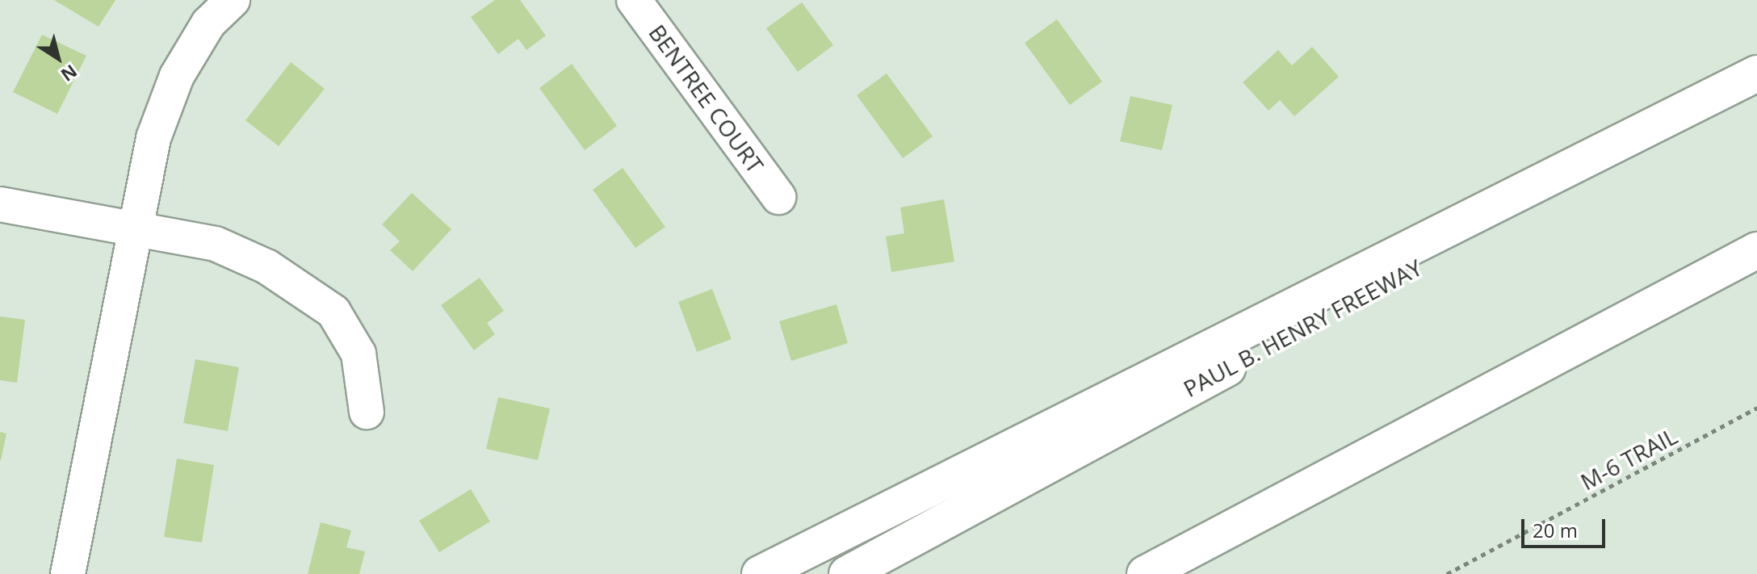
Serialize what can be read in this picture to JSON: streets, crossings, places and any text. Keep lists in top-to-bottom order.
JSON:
{
  "streets": {
    "highway": ["PAUL B. HENRY FREEWAY"],
    "street": ["BENTREE COURT"],
    "path": ["M-6 TRAIL"]
  },
  "scale_bar": "20 m",
  "north": "bottom right"
}
